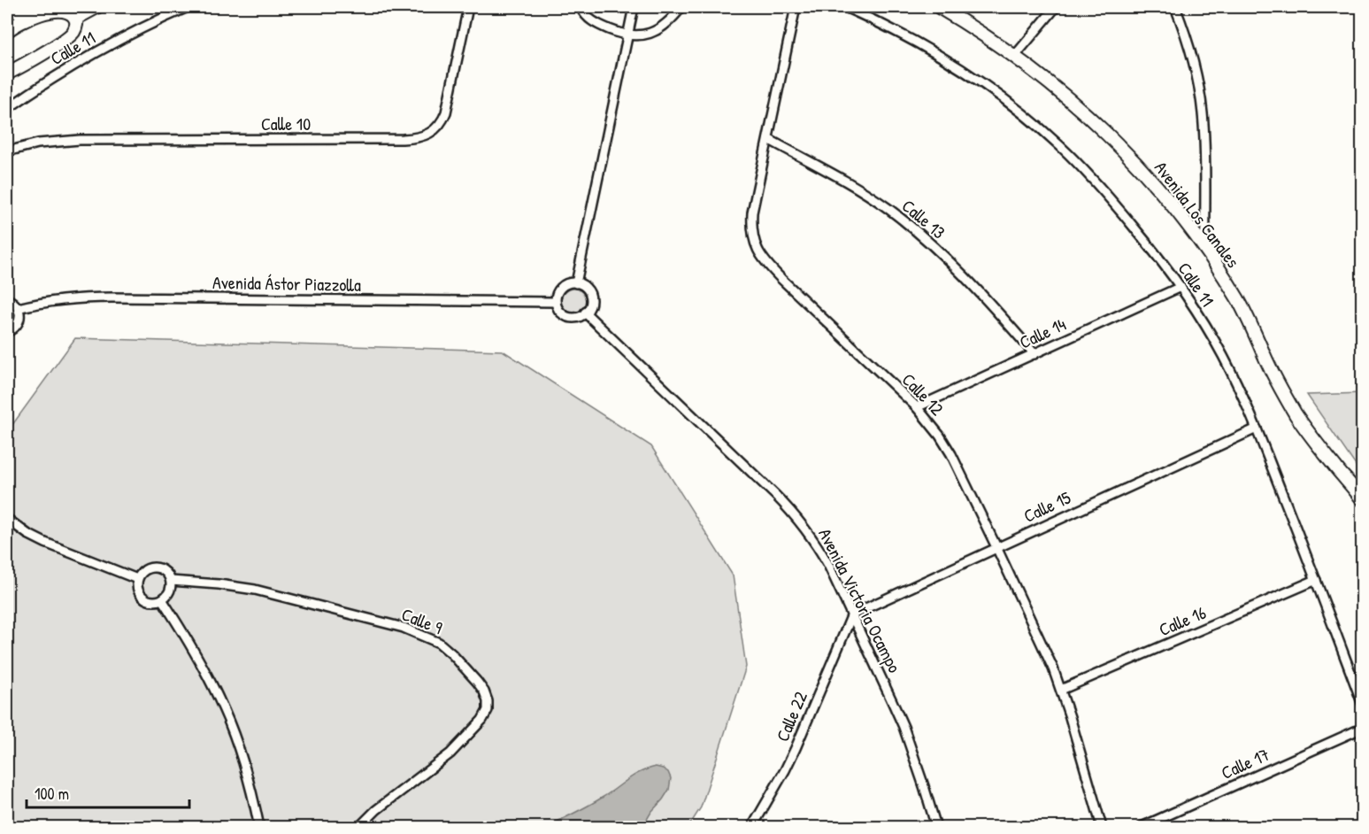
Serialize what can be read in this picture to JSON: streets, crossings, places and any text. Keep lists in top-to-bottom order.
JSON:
{
  "streets": {
    "main road": ["Avenida Los Canales"],
    "street": [
      "Calle 11",
      "Calle 10",
      "Calle 13",
      "Avenida Ástor Piazzolla",
      "Calle 14",
      "Calle 12",
      "Calle 15",
      "Avenida Victoria Ocampo",
      "Calle 9",
      "Calle 16",
      "Calle 22",
      "Calle 17"
    ]
  },
  "crossings": [
    ["Calle 11", "Calle 14"],
    ["Calle 11", "Calle 15"],
    ["Calle 11", "Calle 16"],
    ["Calle 13", "Calle 14"],
    ["Calle 13", "Calle 12"],
    ["Avenida Ástor Piazzolla", "Avenida Victoria Ocampo"],
    ["Calle 14", "Calle 12"],
    ["Calle 12", "Calle 15"],
    ["Calle 12", "Calle 16"],
    ["Calle 15", "Avenida Victoria Ocampo"],
    ["Calle 15", "Calle 22"],
    ["Avenida Victoria Ocampo", "Calle 22"]
  ],
  "scale_bar": "100 m"
}
